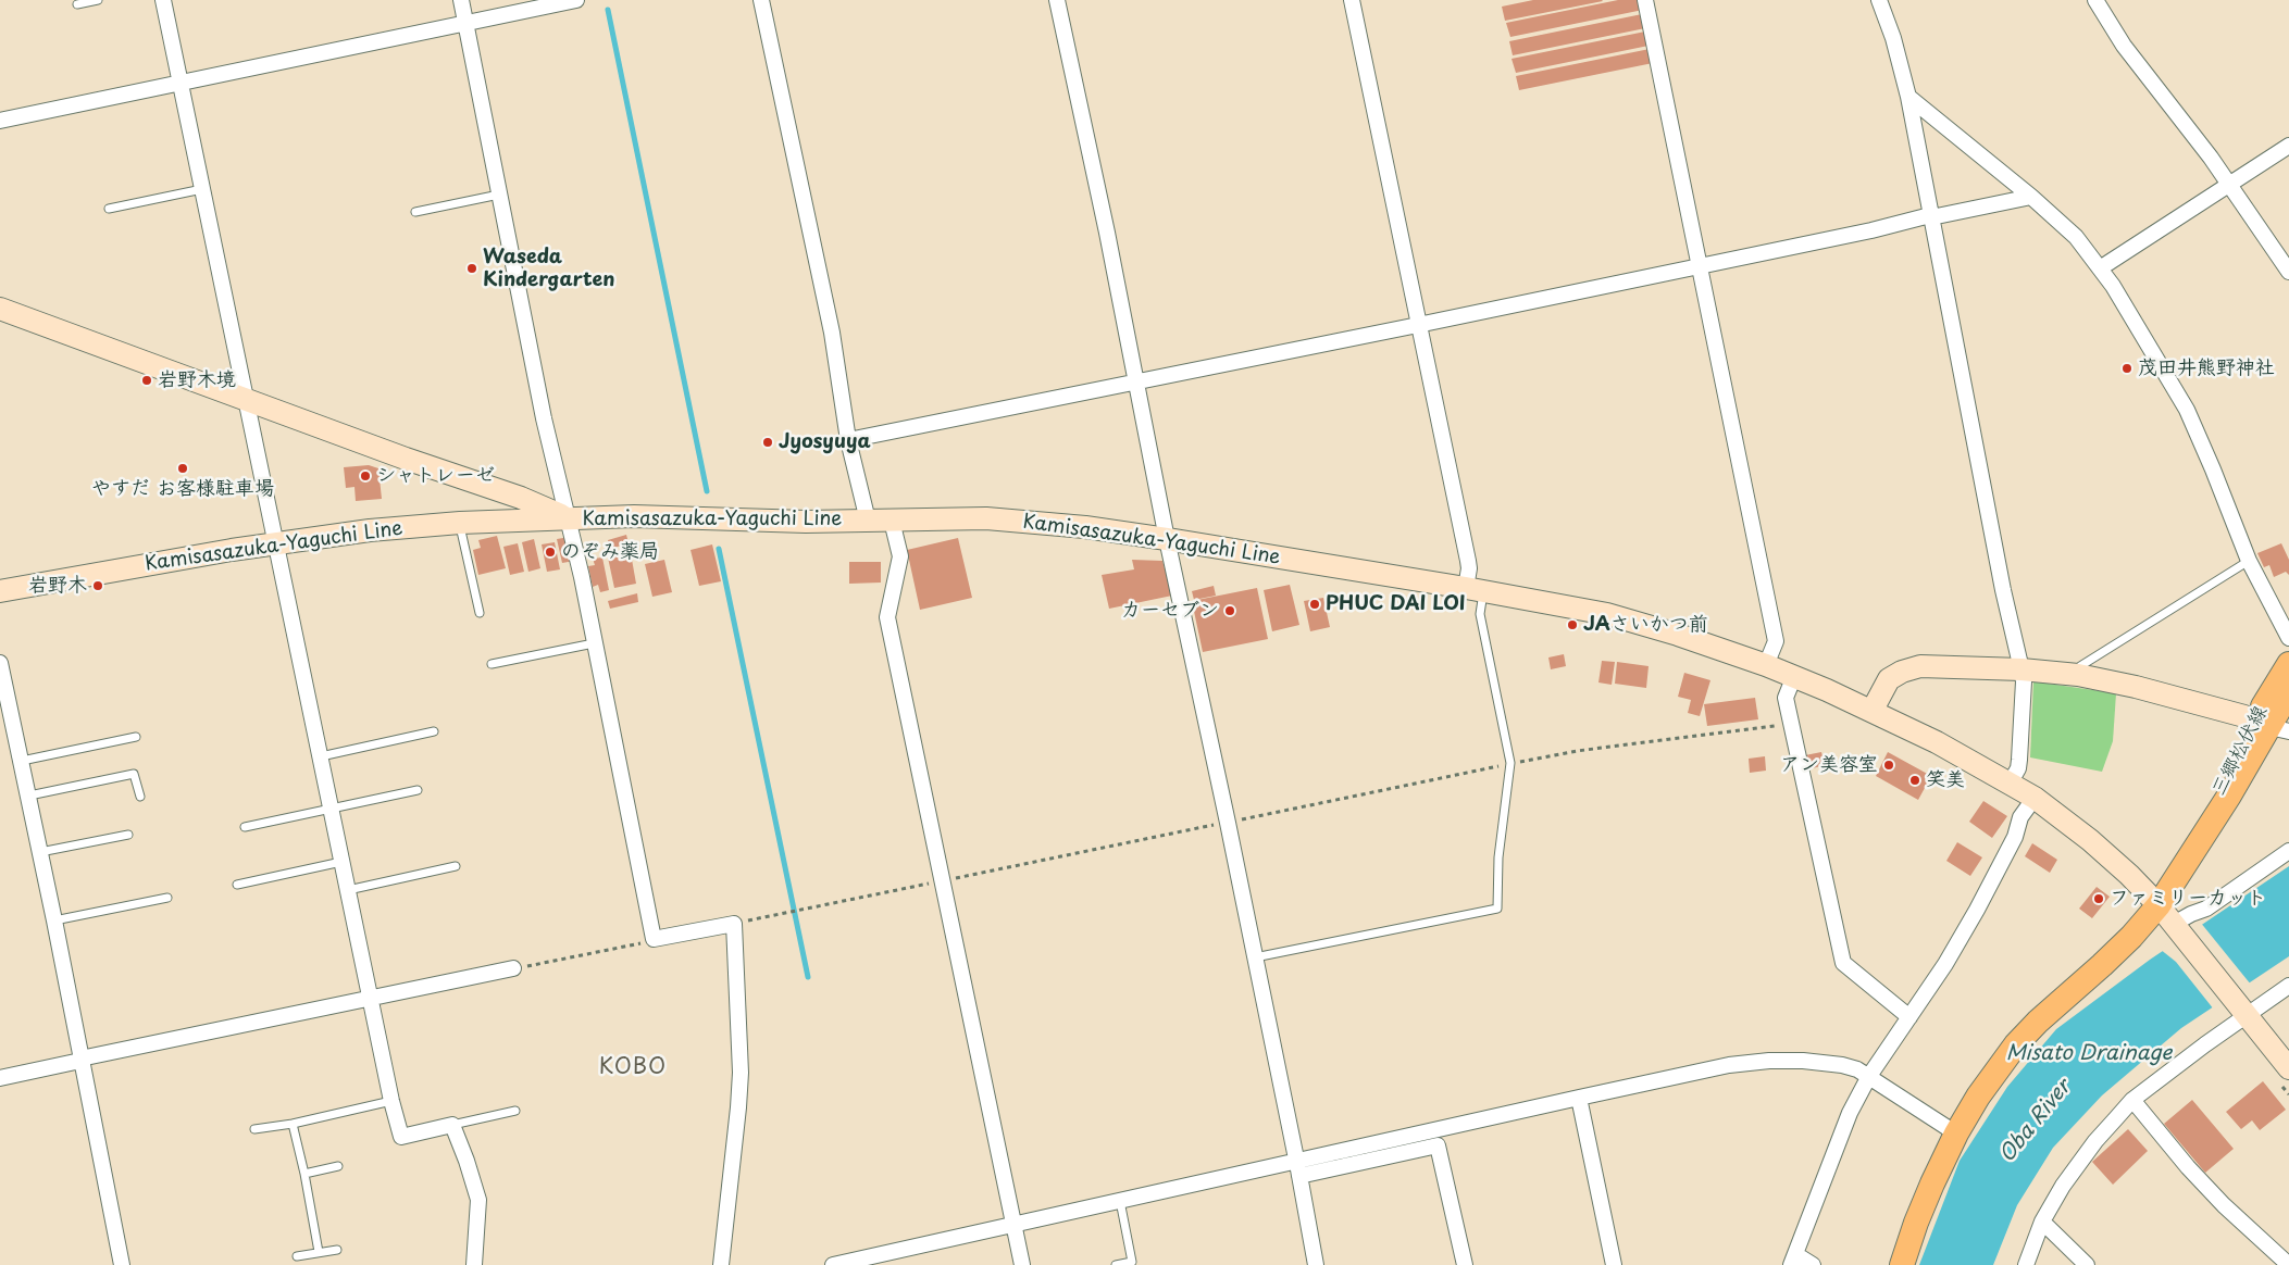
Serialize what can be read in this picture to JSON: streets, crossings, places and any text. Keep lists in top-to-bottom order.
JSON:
{
  "streets": {
    "main road": ["Kamisasazuka-Yaguchi Line", "三郷松伏線"]
  },
  "crossings": [
    ["Kamisasazuka-Yaguchi Line", "三郷松伏線"]
  ],
  "districts": ["KOBO"],
  "water": ["Misato Drainage", "Oba River"],
  "places": [
    "Waseda Kindergarten",
    "茂田井熊野神社",
    "岩野木境",
    "Jyosyuya",
    "やすだ お客様駐車場",
    "シャトレーゼ",
    "のぞみ薬局",
    "岩野木",
    "PHUC DAI LOI",
    "カーセブン",
    "JAさいかつ前",
    "アン美容室",
    "笑美",
    "ファミリーカット"
  ]
}
